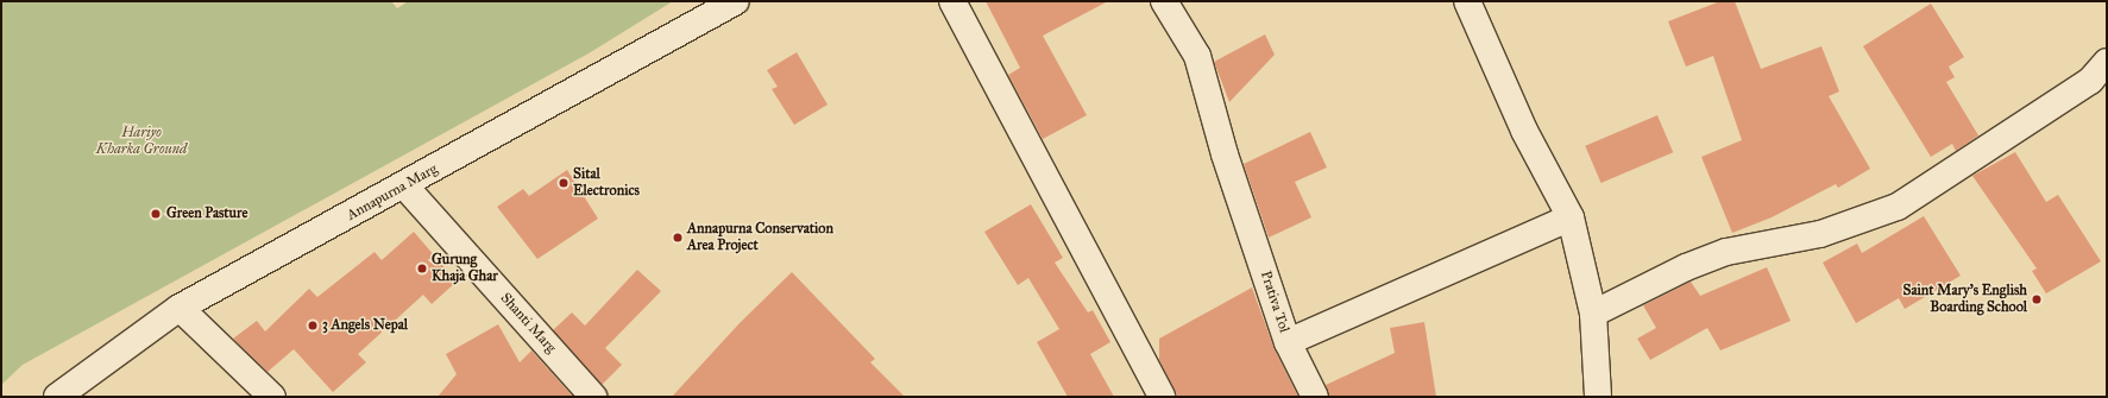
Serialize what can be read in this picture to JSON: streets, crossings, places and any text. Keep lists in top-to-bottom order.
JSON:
{
  "streets": {
    "street": ["Annapurna Marg", "Prativa Tol", "Shanti Marg"]
  },
  "crossings": [
    ["Annapurna Marg", "Shanti Marg"]
  ],
  "parks": ["Hariyo Kharka Ground"],
  "places": [
    "Sital Electronics",
    "Green Pasture",
    "Annapurna Conservation Area Project",
    "Gurung Khaja Ghar",
    "Saint Mary's English Boarding School",
    "3 Angels Nepal"
  ]
}
